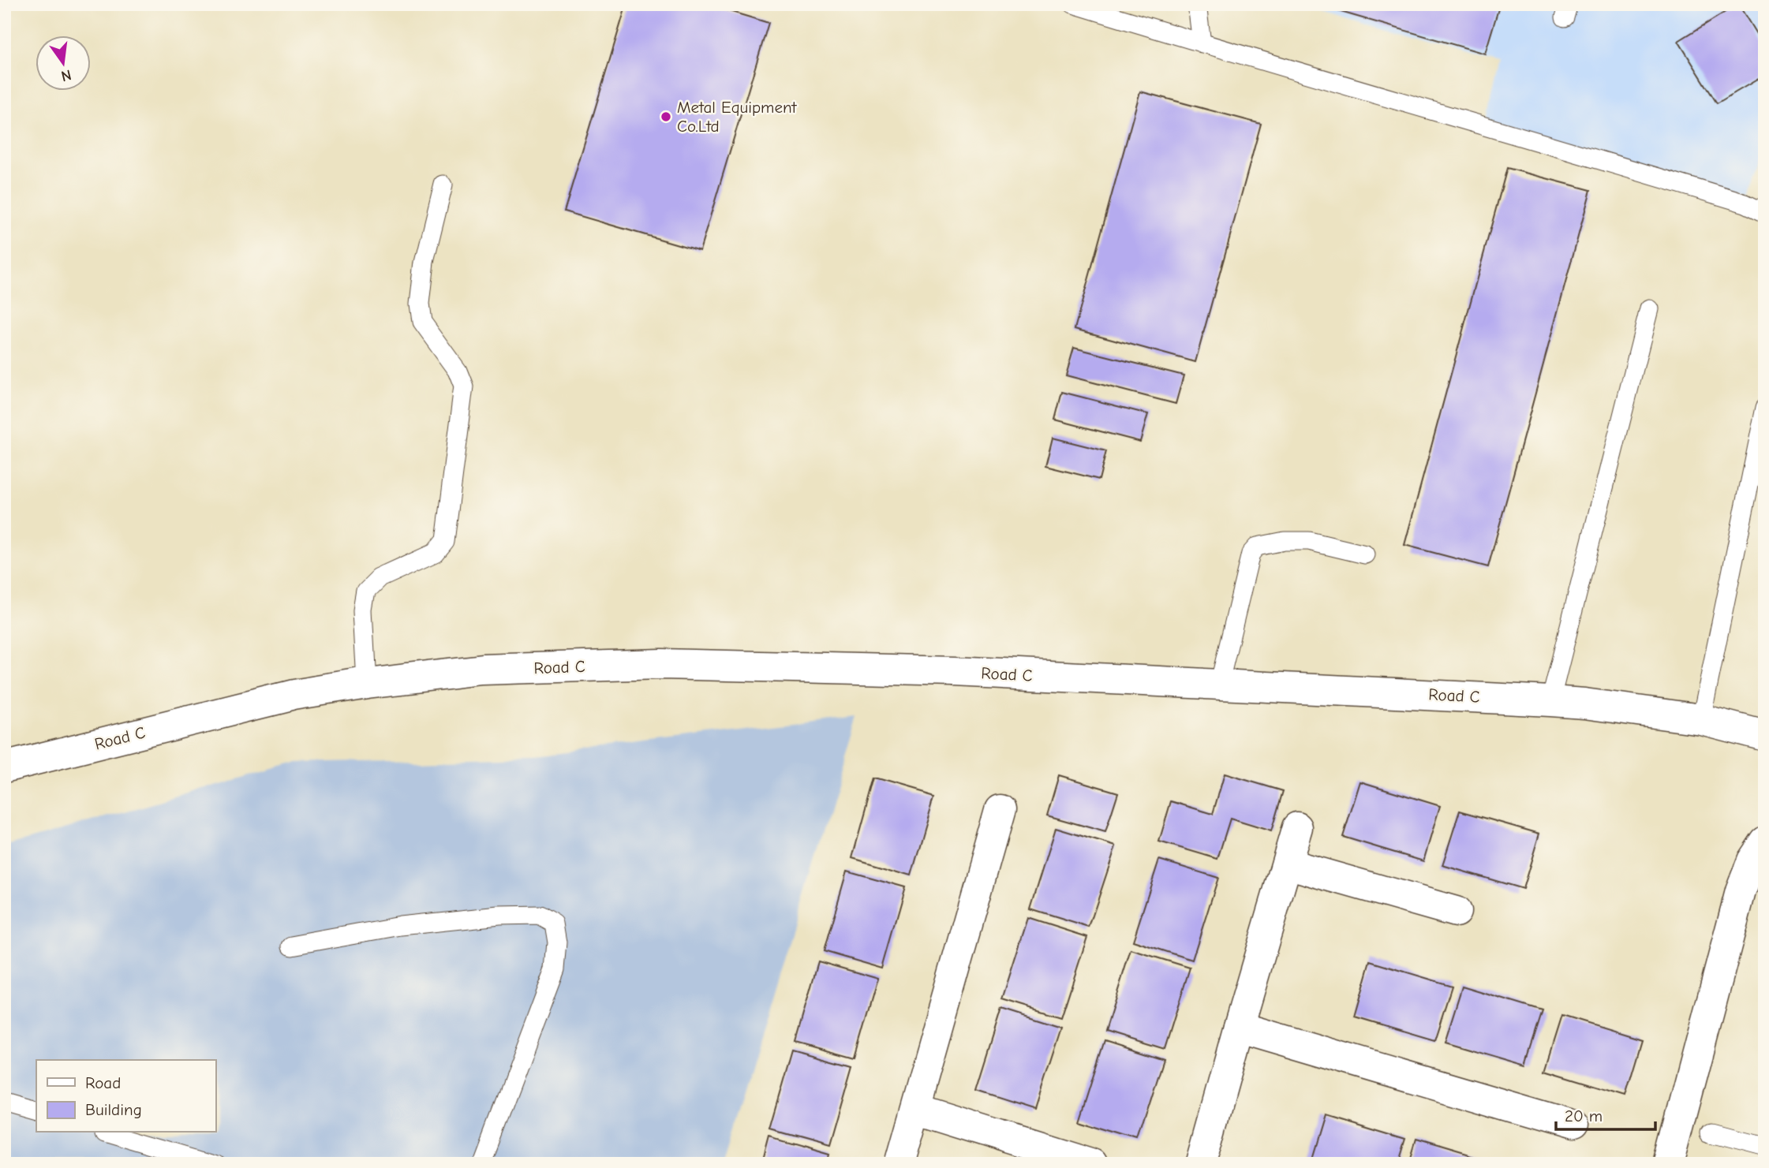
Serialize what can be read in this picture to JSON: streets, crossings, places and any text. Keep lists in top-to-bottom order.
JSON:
{
  "streets": {
    "street": ["Road C"]
  },
  "places": ["Metal Equipment Co.Ltd"],
  "legend": ["Road", "Building"],
  "scale_bar": "20 m",
  "north": "bottom"
}
